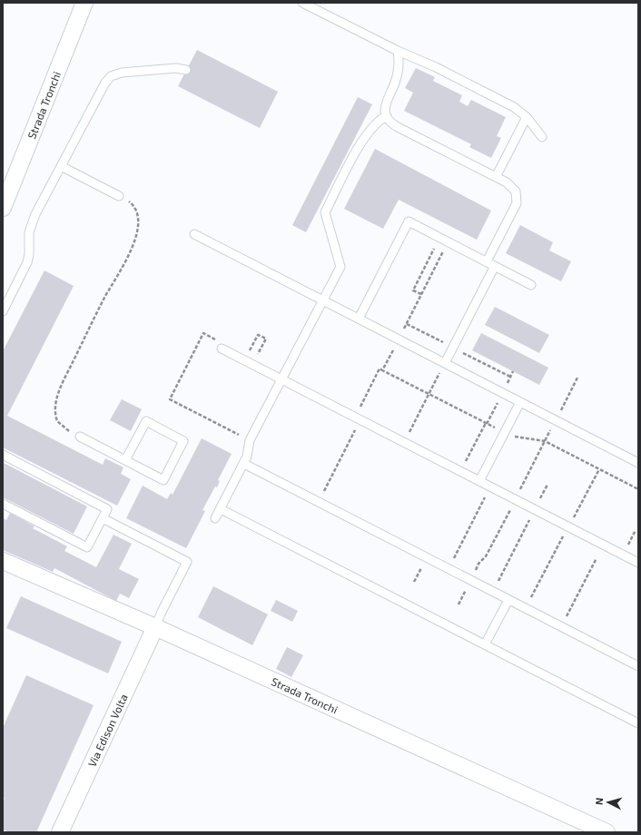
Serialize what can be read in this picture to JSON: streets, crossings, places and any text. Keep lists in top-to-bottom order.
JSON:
{
  "streets": {
    "street": ["Strada Tronchi", "Via Edison Volta"]
  },
  "crossings": [
    ["Strada Tronchi", "Via Edison Volta"]
  ],
  "north": "left"
}
